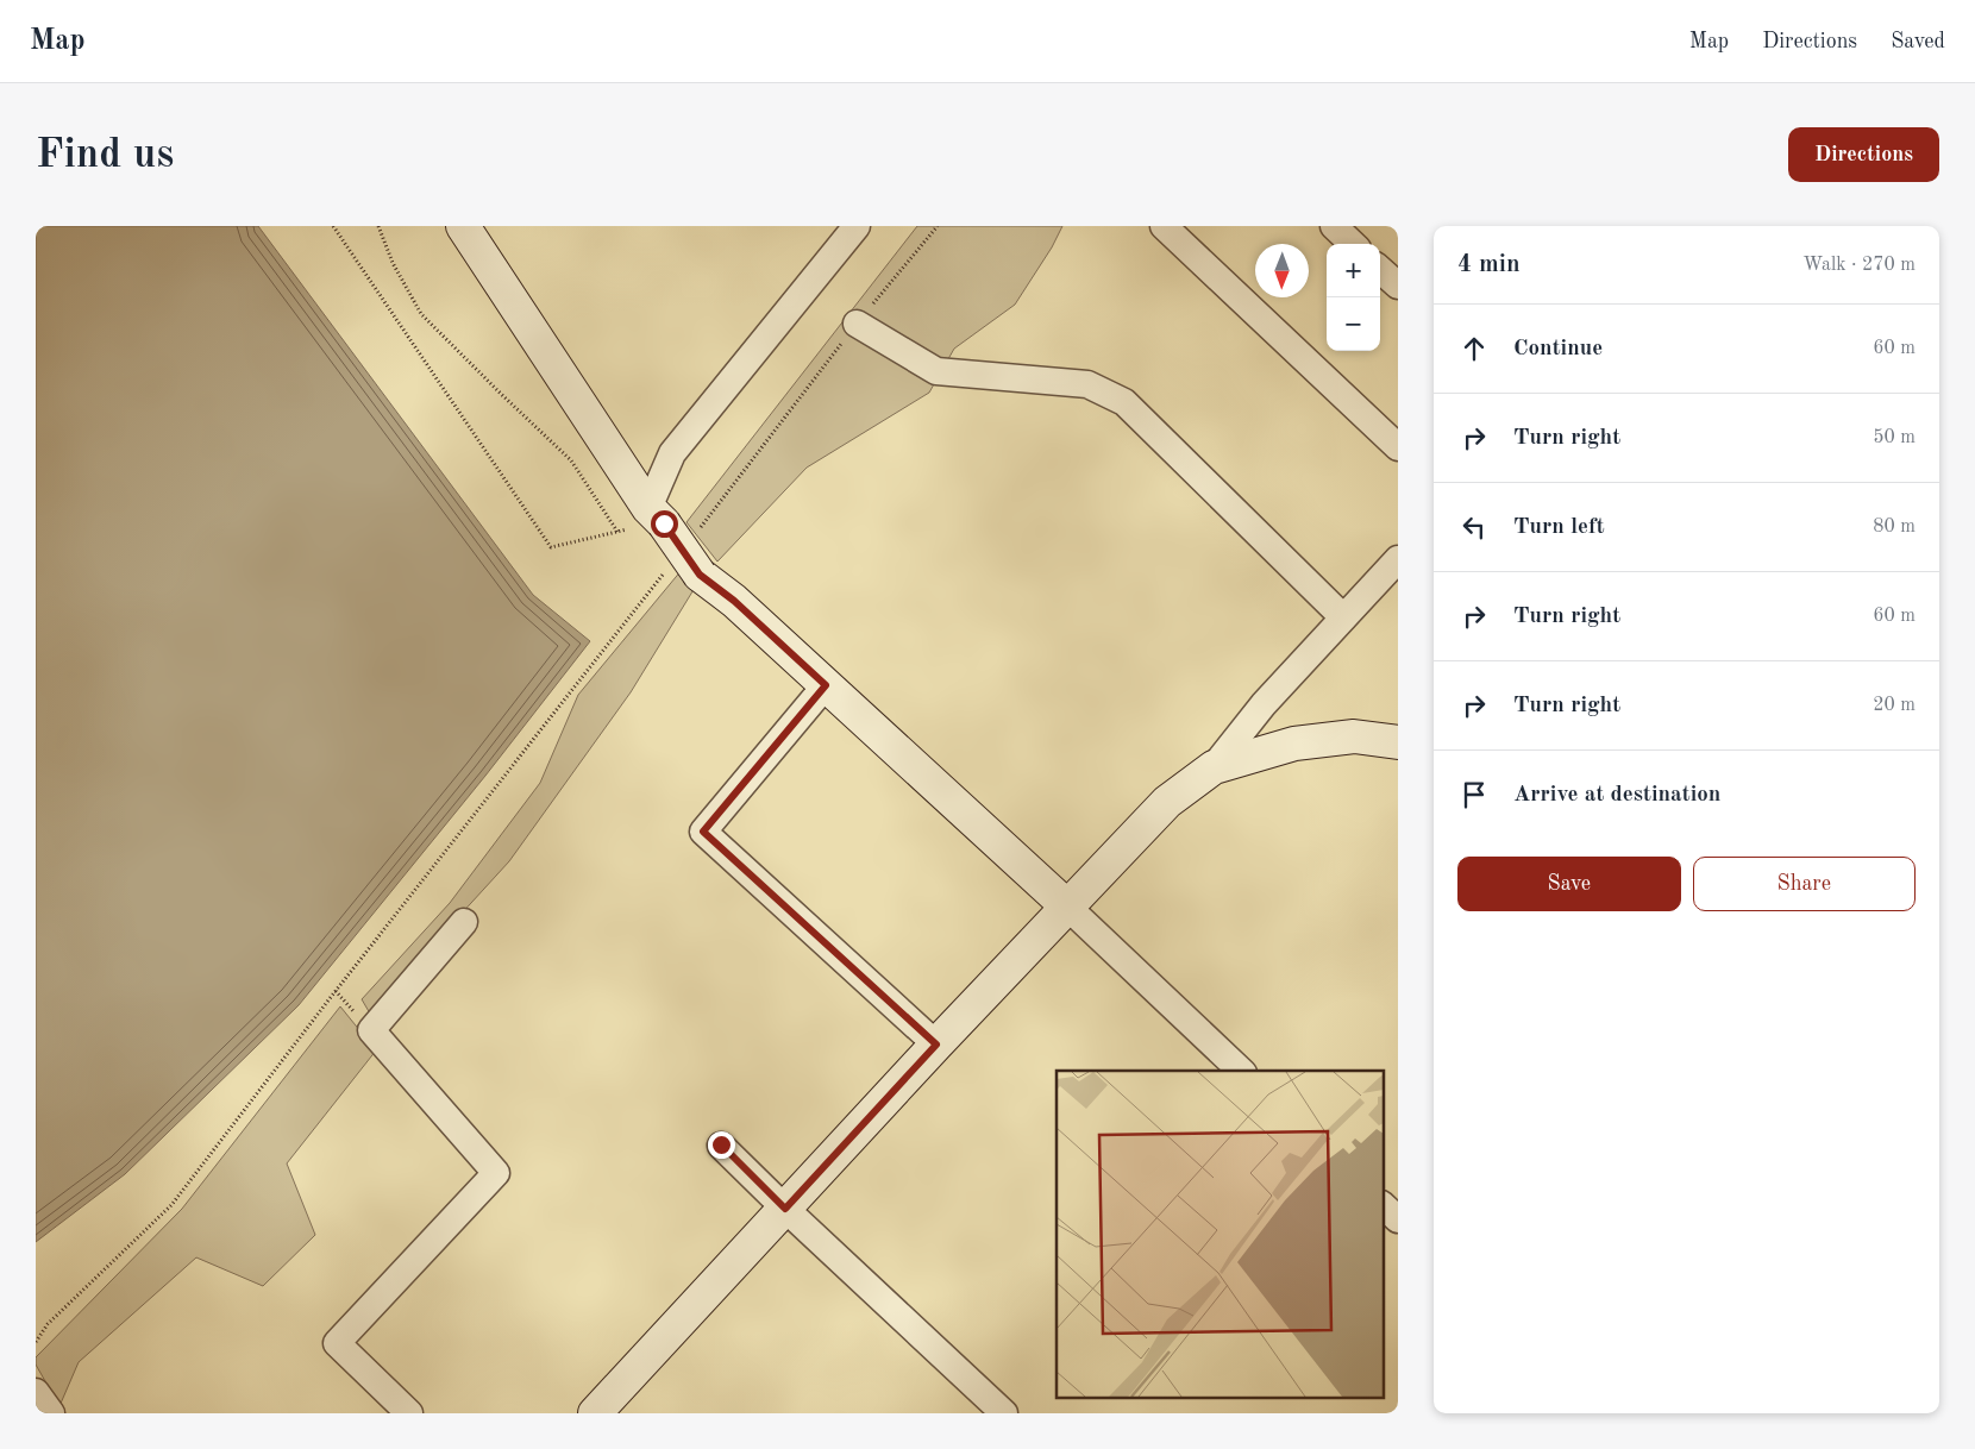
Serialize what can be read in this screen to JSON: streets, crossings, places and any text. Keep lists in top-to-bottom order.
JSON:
{
  "north": "bottom",
  "page": {
    "header": "Map",
    "nav": ["Map", "Directions", "Saved"],
    "buttons": [
      "Directions",
      ["Save", "Share"]
    ],
    "title": "Find us",
    "heading": ["4 min", "Walk · 270 m"],
    "map_buttons": ["+", "−"],
    "list": [
      ["Continue", "60 m"],
      ["Turn right", "50 m"],
      ["Turn left", "80 m"],
      ["Turn right", "60 m"],
      ["Turn right", "20 m"],
      "Arrive at destination"
    ]
  }
}
